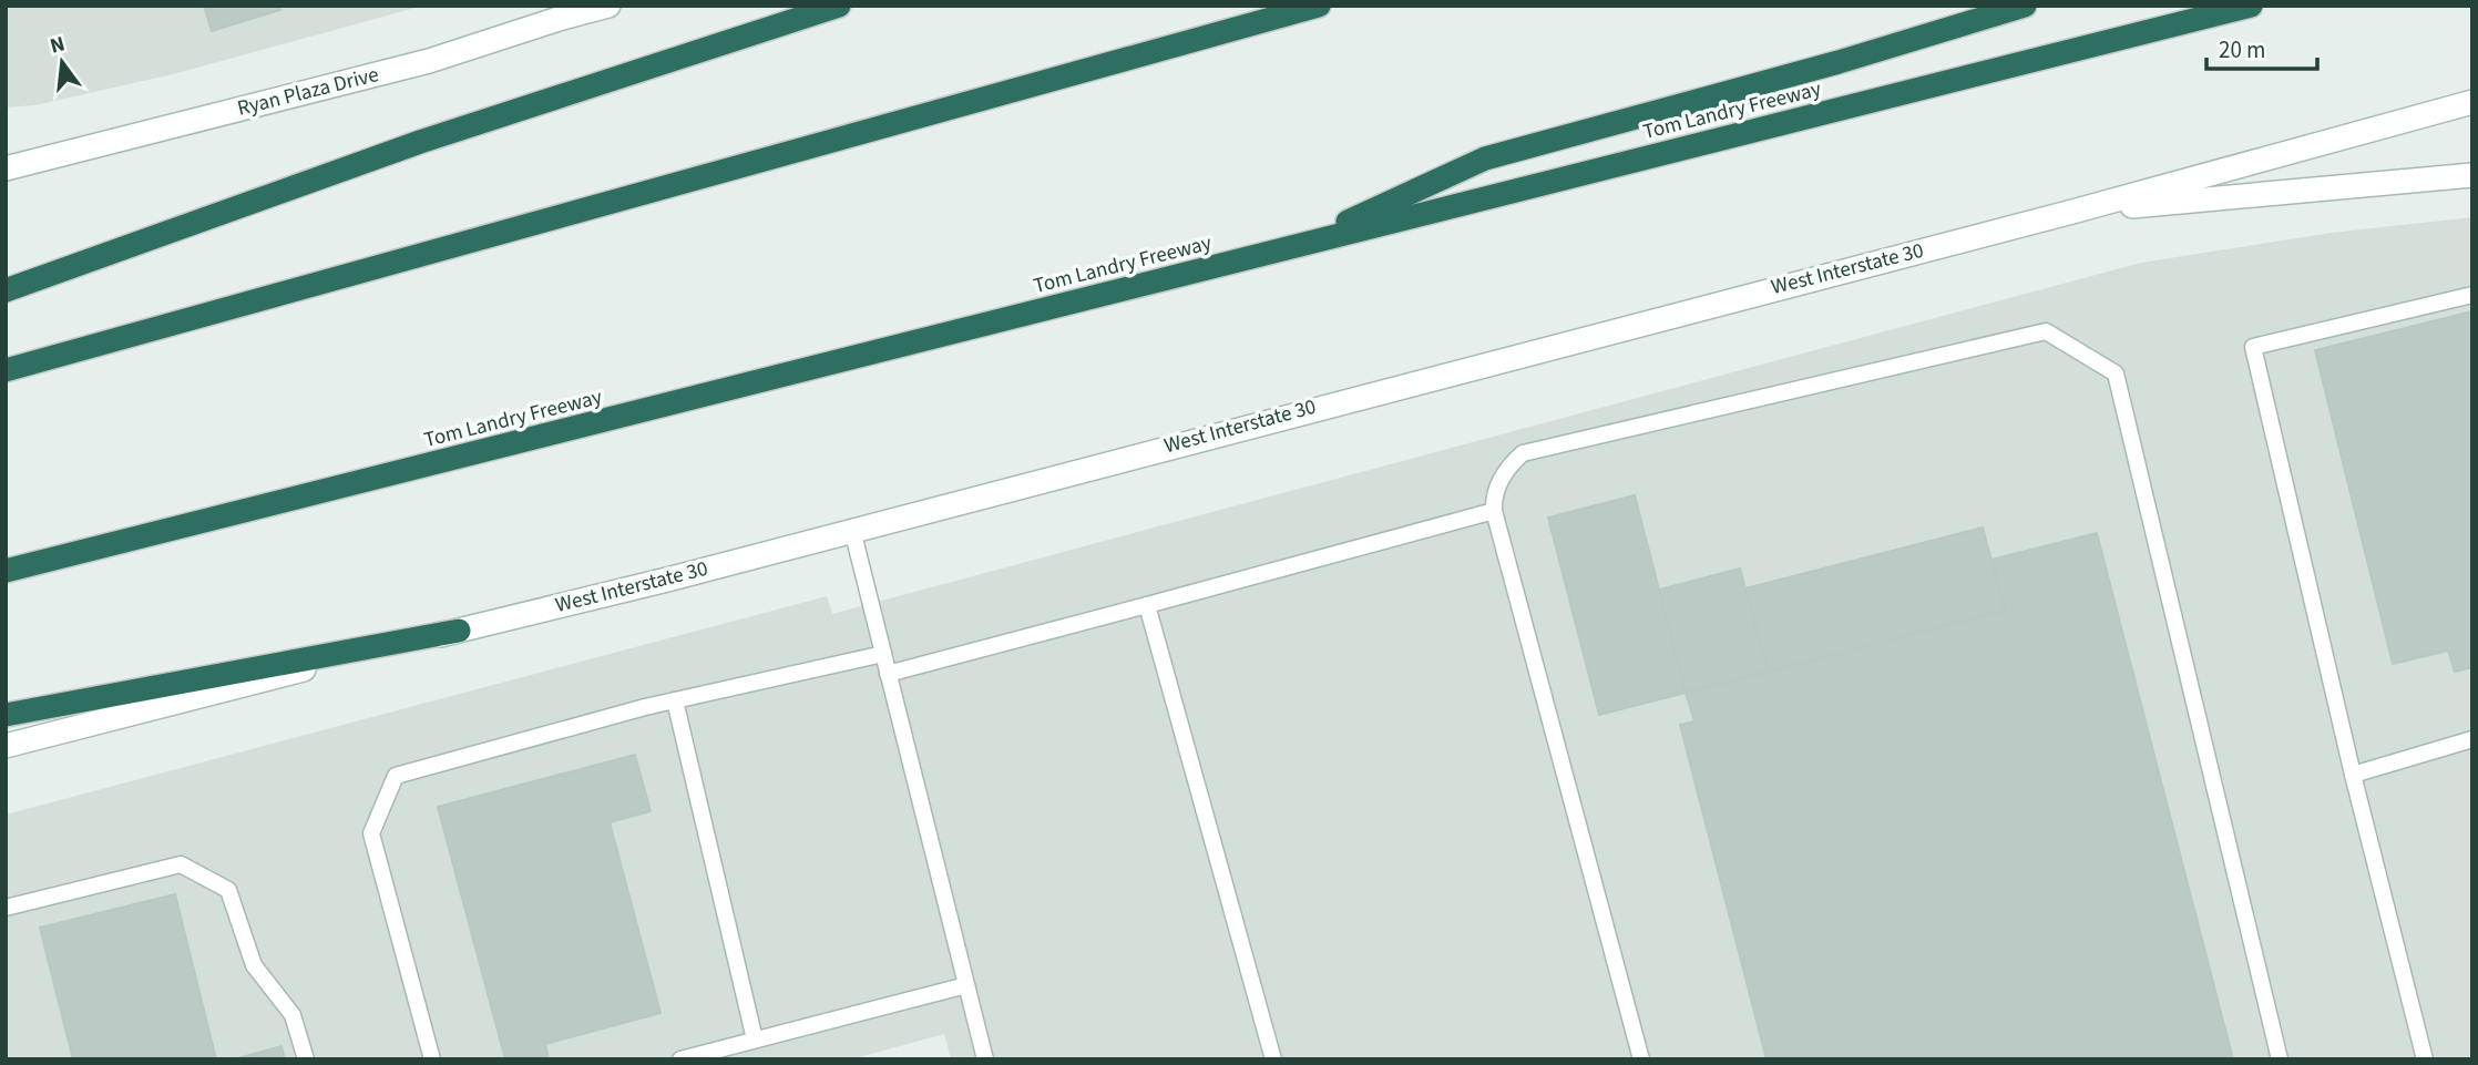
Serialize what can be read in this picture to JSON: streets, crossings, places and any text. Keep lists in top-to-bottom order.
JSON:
{
  "streets": {
    "highway": ["Tom Landry Freeway"],
    "main road": ["Ryan Plaza Drive", "West Interstate 30"]
  },
  "scale_bar": "20 m",
  "north": "top"
}
